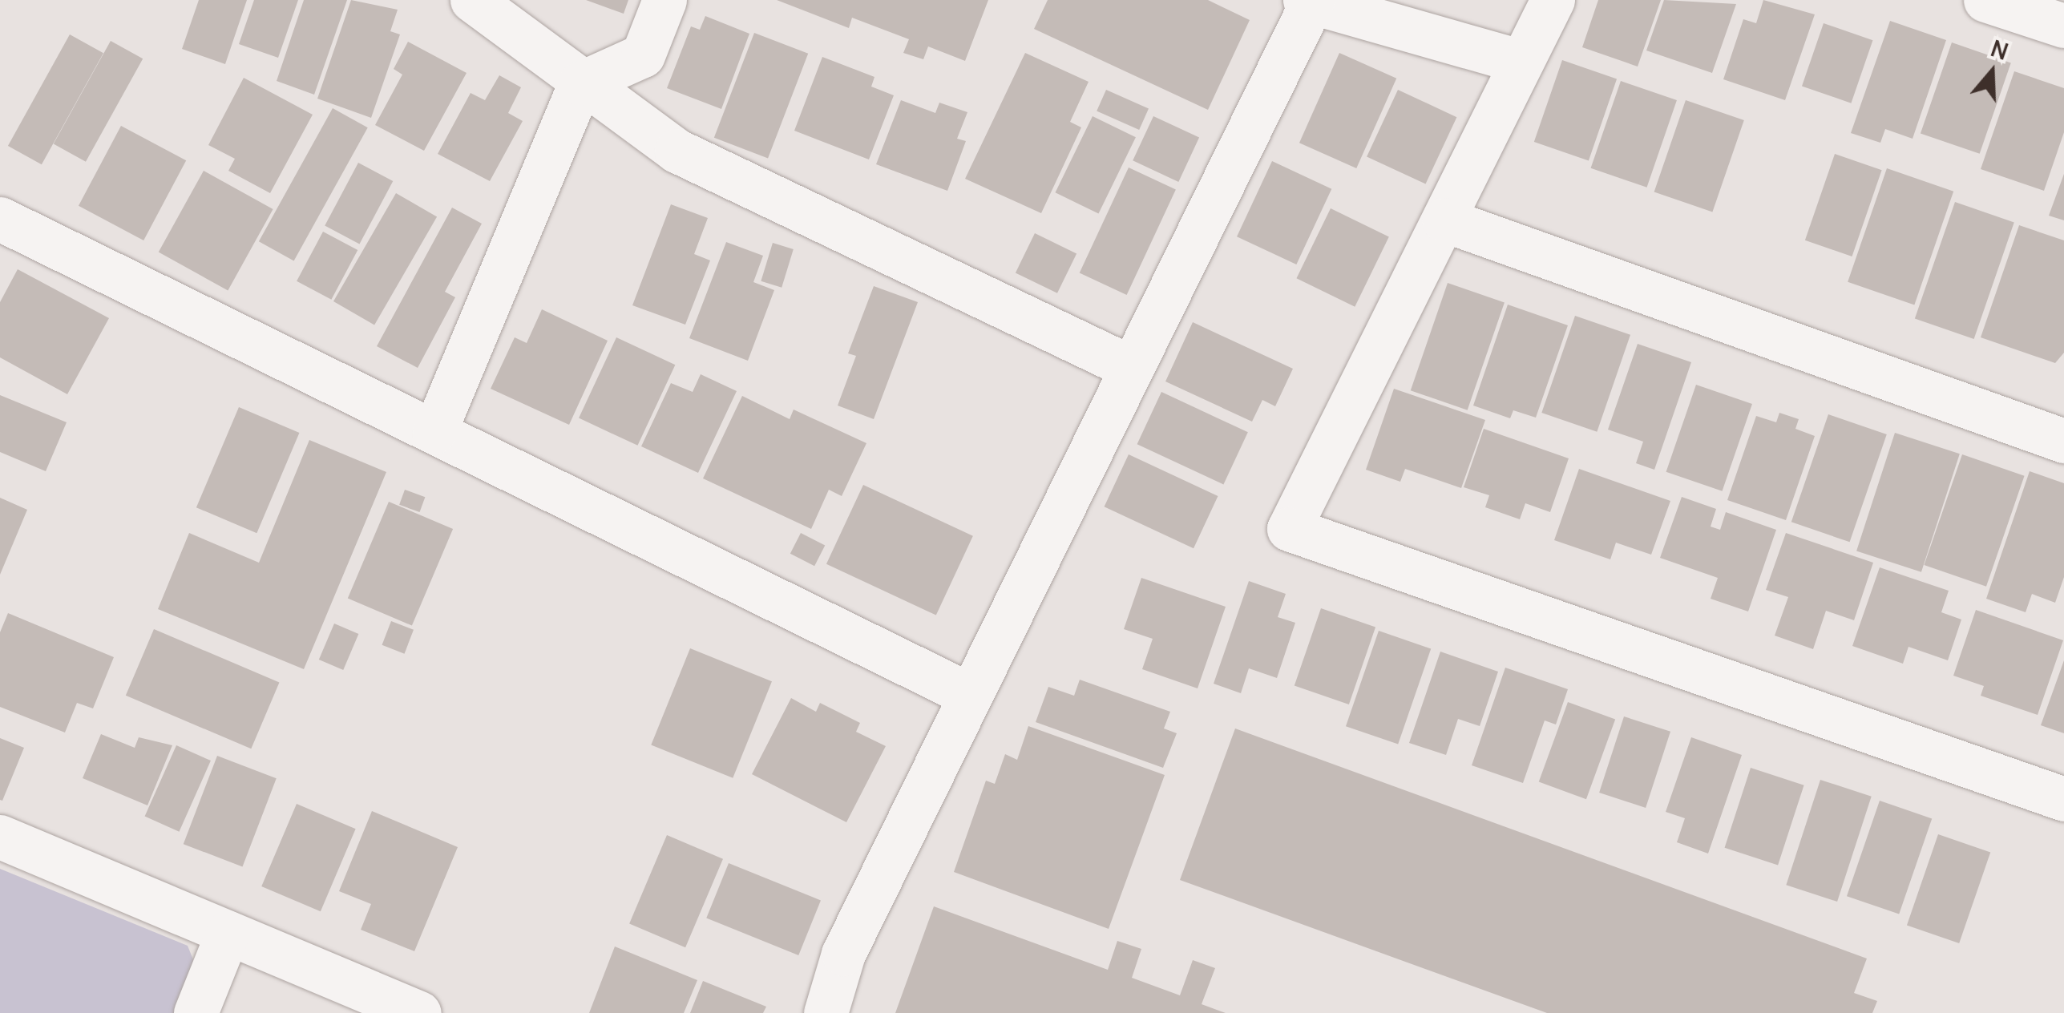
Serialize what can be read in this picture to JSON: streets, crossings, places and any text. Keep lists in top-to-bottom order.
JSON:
{
  "north": "top"
}
